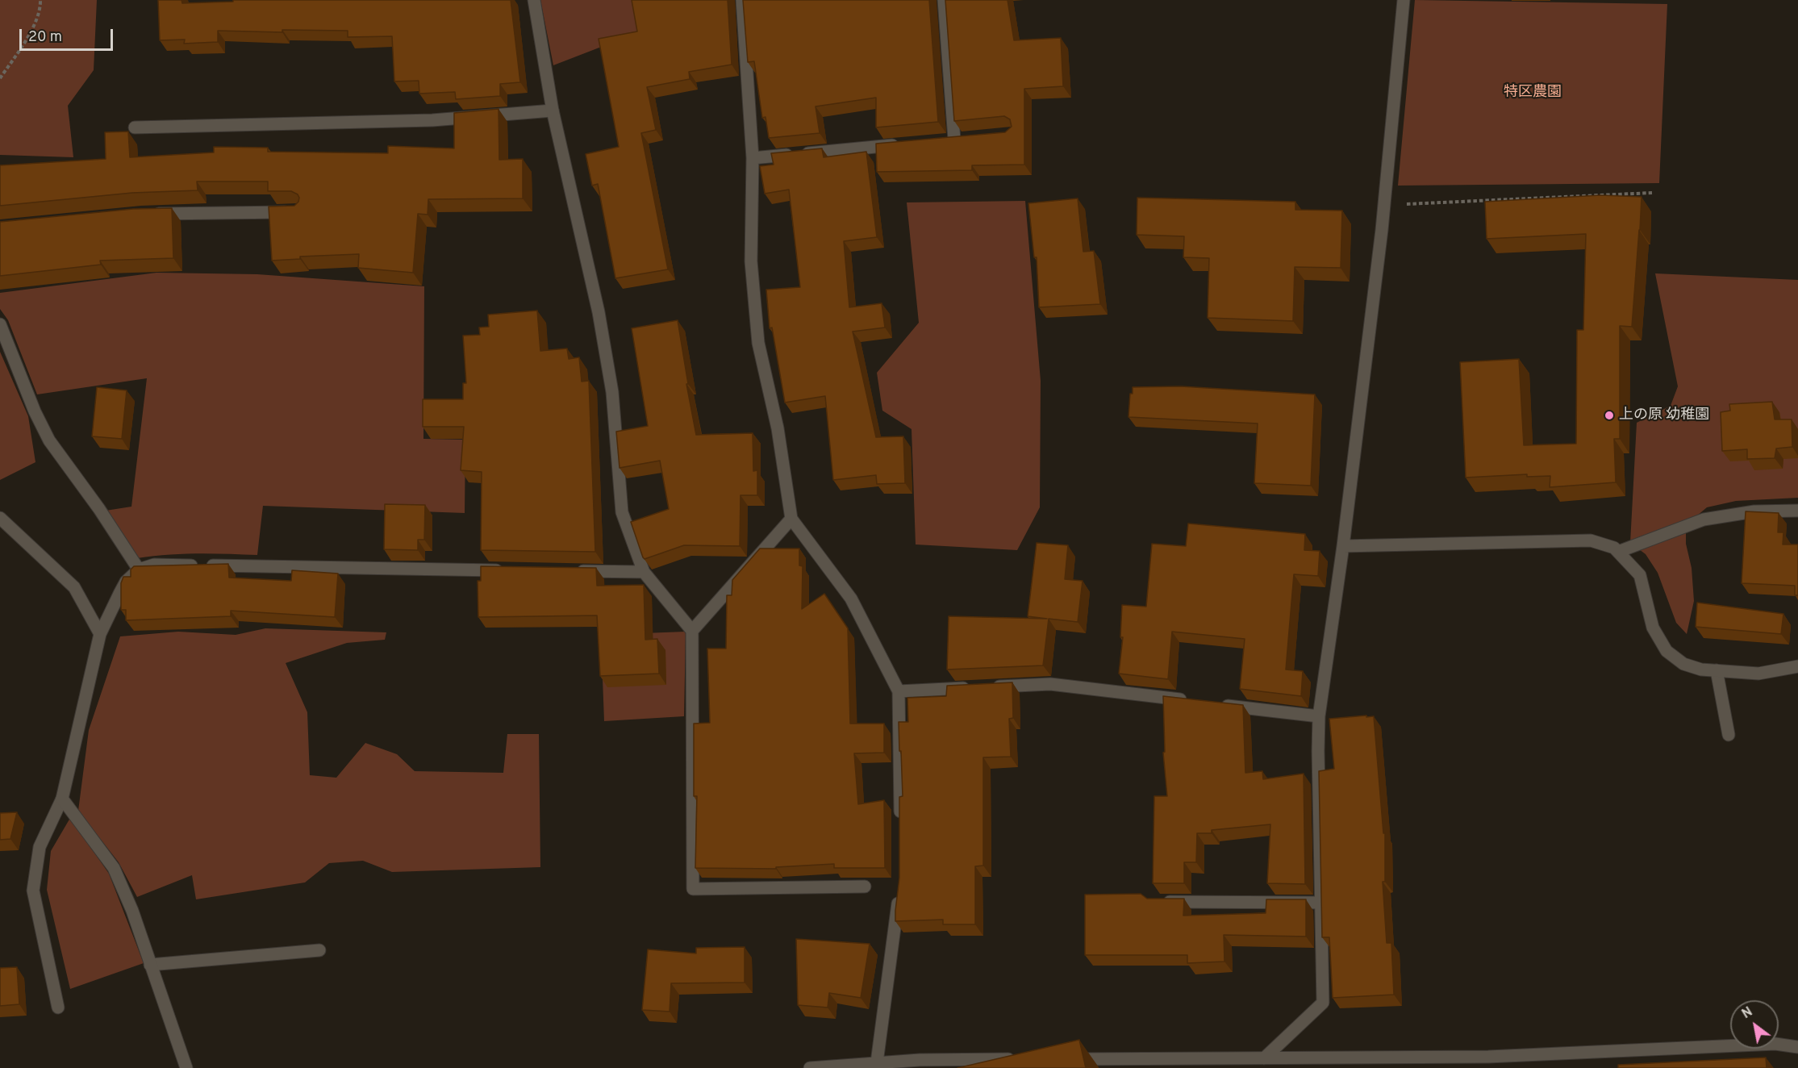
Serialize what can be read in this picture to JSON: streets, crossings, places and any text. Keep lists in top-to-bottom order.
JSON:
{
  "parks": ["特区農園"],
  "places": ["上の原 幼稚園"],
  "scale_bar": "20 m",
  "north": "top left"
}
